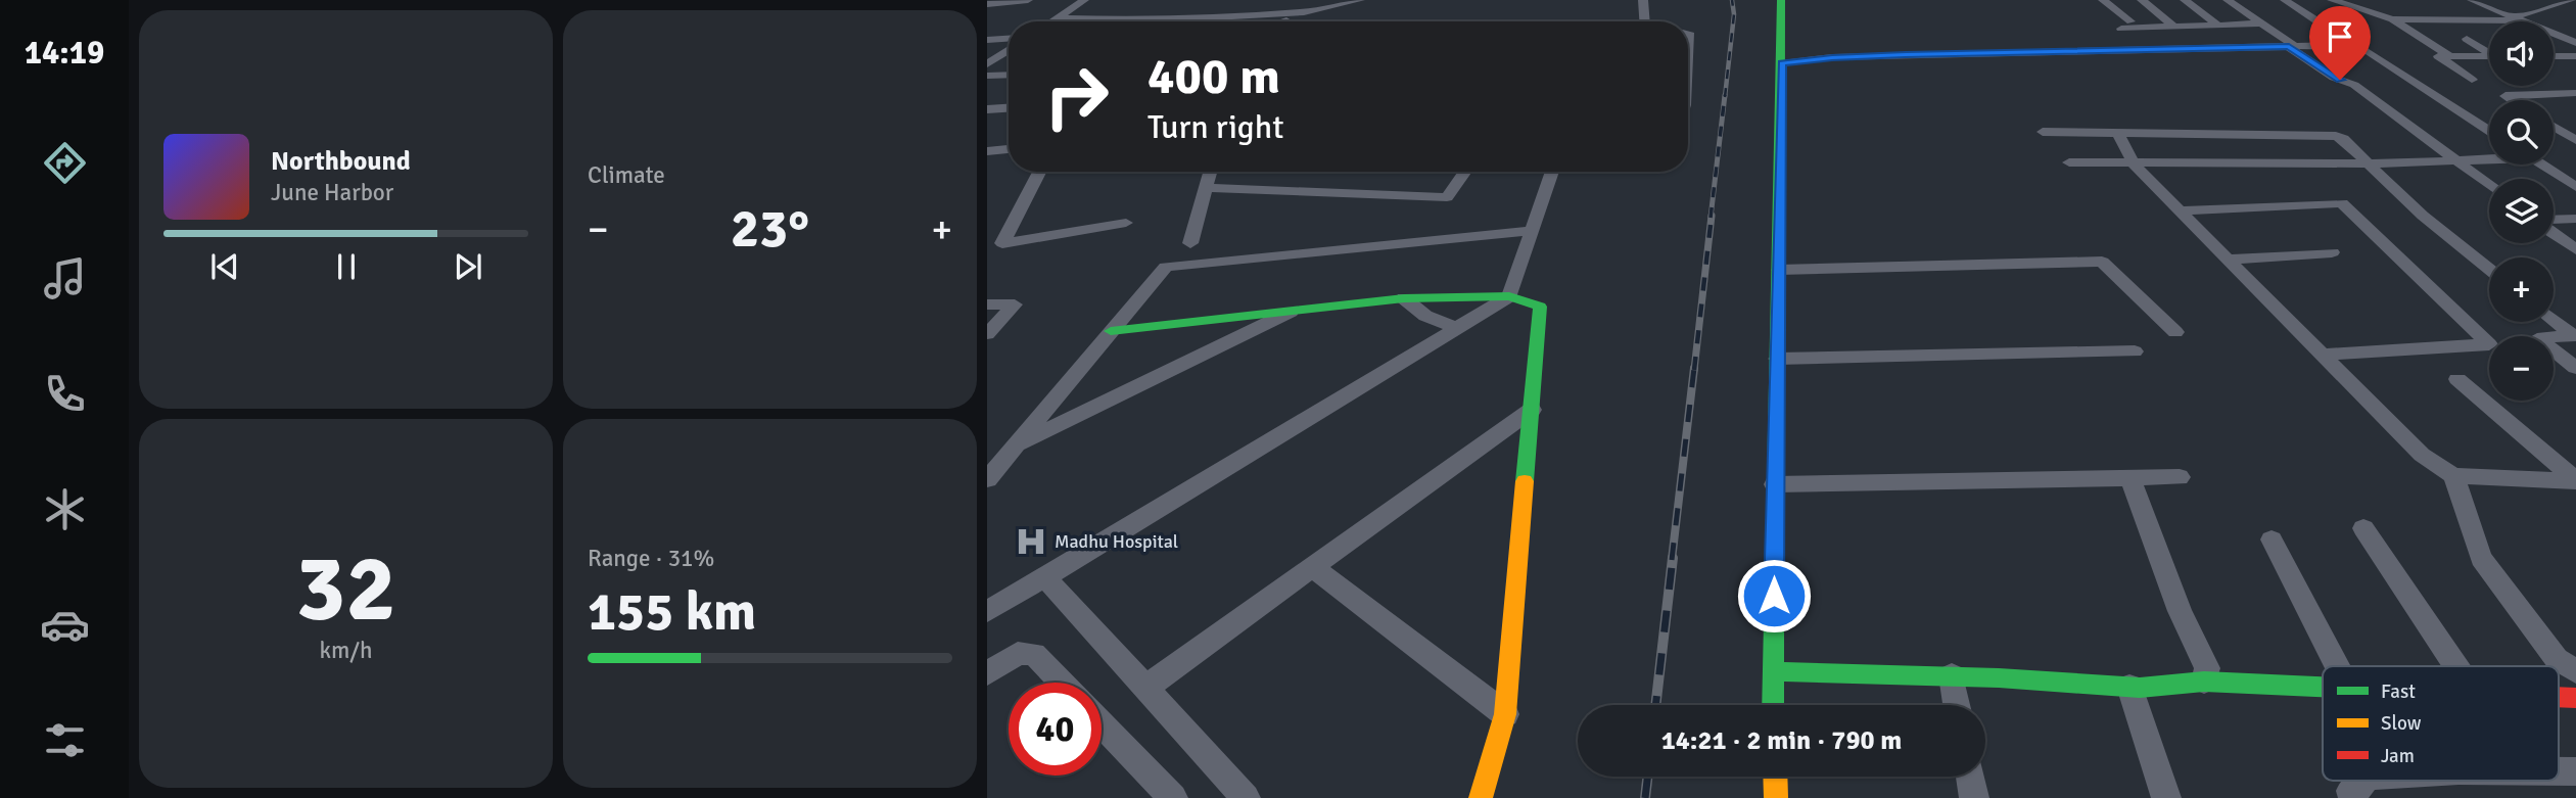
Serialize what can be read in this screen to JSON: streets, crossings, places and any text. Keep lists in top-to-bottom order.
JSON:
{
  "places": {
    "hospital": ["Madhu Hospital"]
  },
  "legend": ["Fast", "Slow", "Jam"],
  "page": {
    "tabs": "14:19",
    "tile": [
      "Climate",
      ["32", "km/h"],
      ["Range · 31%", "155 km"]
    ],
    "map_buttons": ["+", "−"],
    "turn": ["400 m", "Turn right"],
    "song": ["Northbound", "June Harbor"],
    "heat": ["−", "23°", "+"],
    "limit": "40",
    "trip": "14:21 · 2 min · 790 m"
  }
}
